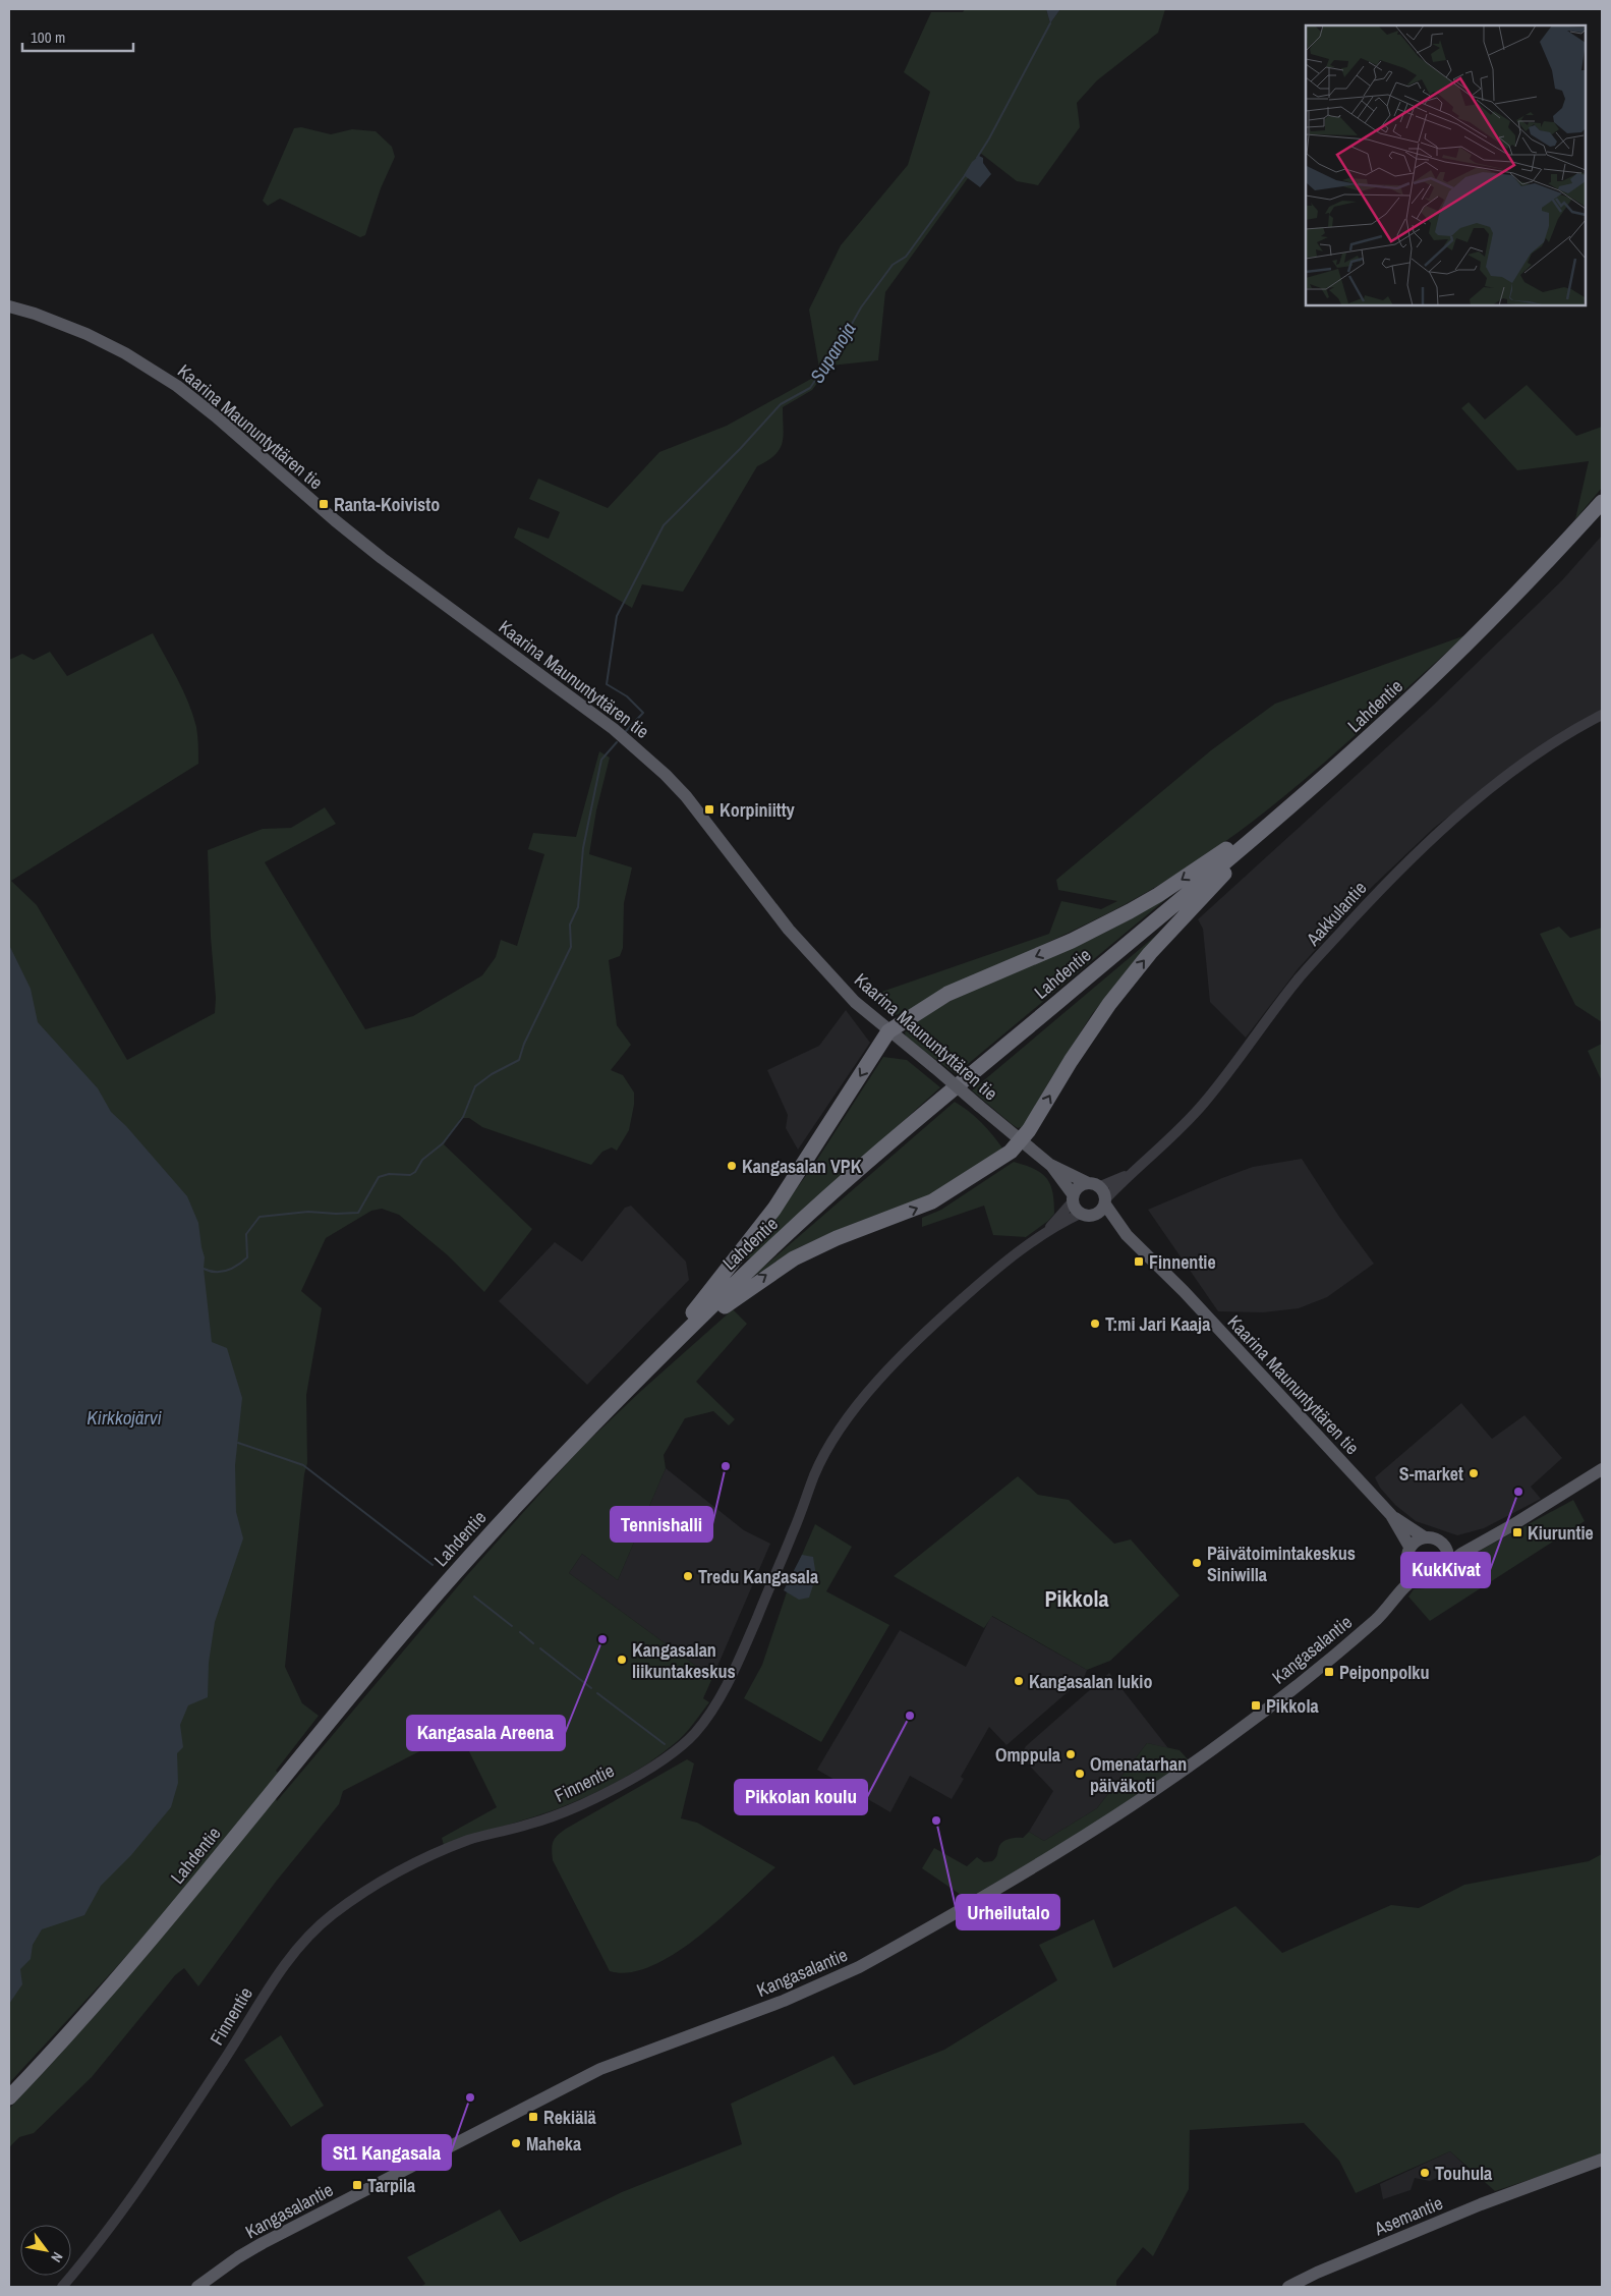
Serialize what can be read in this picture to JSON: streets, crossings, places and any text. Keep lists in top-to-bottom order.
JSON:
{
  "streets": {
    "highway": ["Lahdentie"],
    "main road": ["Kaarina Maununtyttären tie", "Kangasalantie", "Asemantie"],
    "street": ["Aakkulantie", "Finnentie"]
  },
  "crossings": [
    ["Kaarina Maununtyttären tie", "Aakkulantie"],
    ["Kaarina Maununtyttären tie", "Kangasalantie"],
    ["Kaarina Maununtyttären tie", "Finnentie"]
  ],
  "districts": ["Pikkola"],
  "water": ["Supanoja", "Kirkkojärvi"],
  "places": {
    "transit": [
      "Ranta-Koivisto",
      "Korpiniitty",
      "Finnentie",
      "Kiuruntie",
      "Peiponpolku",
      "Pikkola",
      "Rekiälä",
      "Tarpila"
    ],
    "other": [
      "Kangasalan VPK",
      "T:mi Jari Kaaja",
      "Tennishalli",
      "S-market",
      "KukKivat",
      "Päivätoimintakeskus Siniwilla",
      "Tredu Kangasala",
      "Kangasala Areena",
      "Kangasalan liikuntakeskus",
      "Kangasalan lukio",
      "Pikkolan koulu",
      "Omppula",
      "Omenatarhan päiväkoti",
      "Urheilutalo",
      "St1 Kangasala",
      "Maheka",
      "Touhula"
    ]
  },
  "scale_bar": "100 m",
  "north": "bottom right"
}
